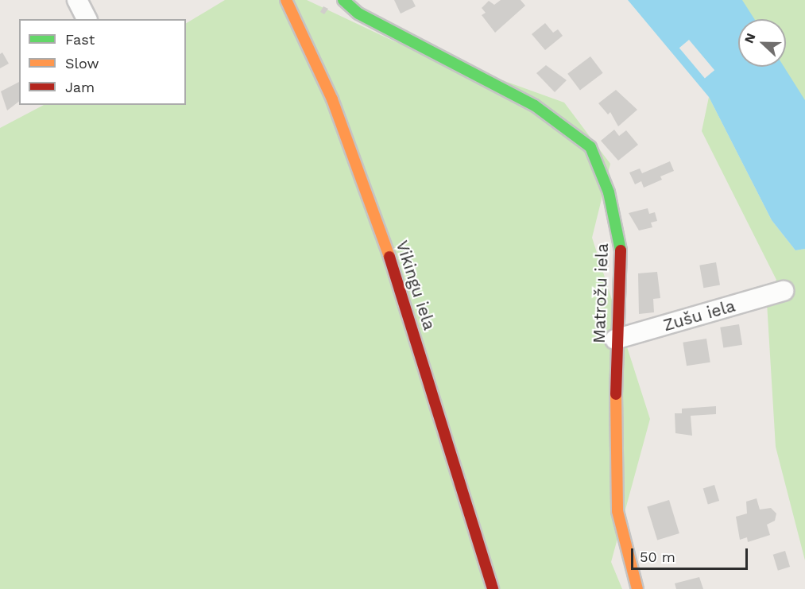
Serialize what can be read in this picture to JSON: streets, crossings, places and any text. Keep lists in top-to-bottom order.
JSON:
{
  "streets": {
    "street": ["Vikingu iela", "Matrožu iela", "Zušu iela"]
  },
  "crossings": [
    ["Matrožu iela", "Zušu iela"]
  ],
  "legend": ["Fast", "Slow", "Jam"],
  "scale_bar": "50 m",
  "north": "left"
}
